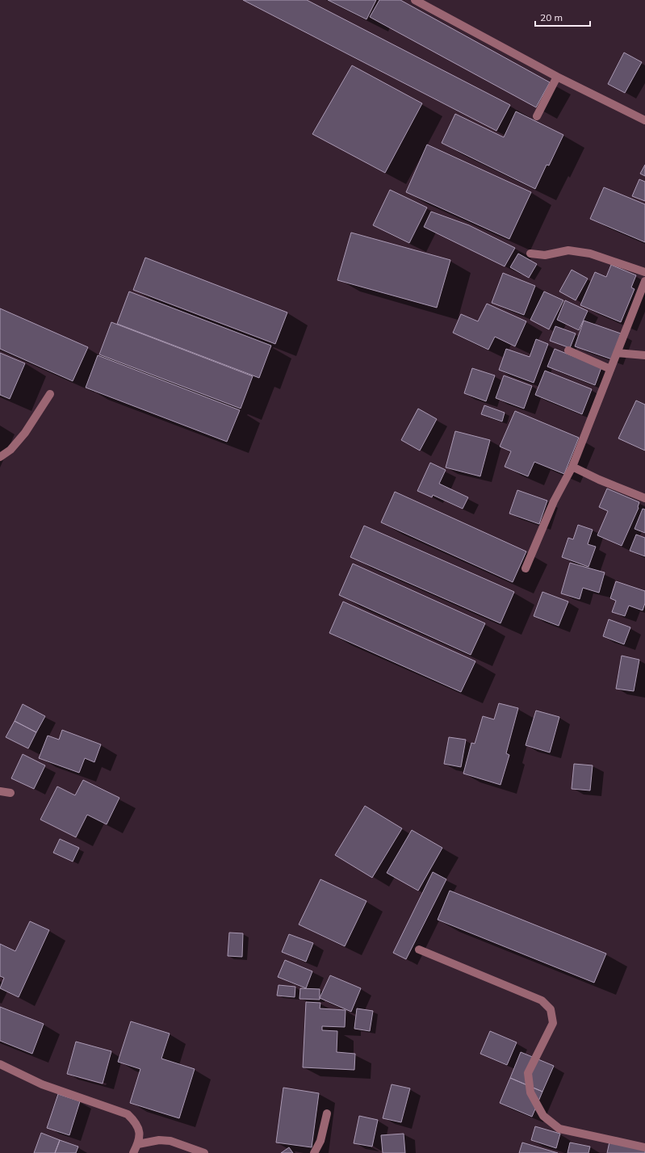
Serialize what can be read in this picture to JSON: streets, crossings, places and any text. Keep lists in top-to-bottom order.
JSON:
{
  "scale_bar": "20 m"
}
